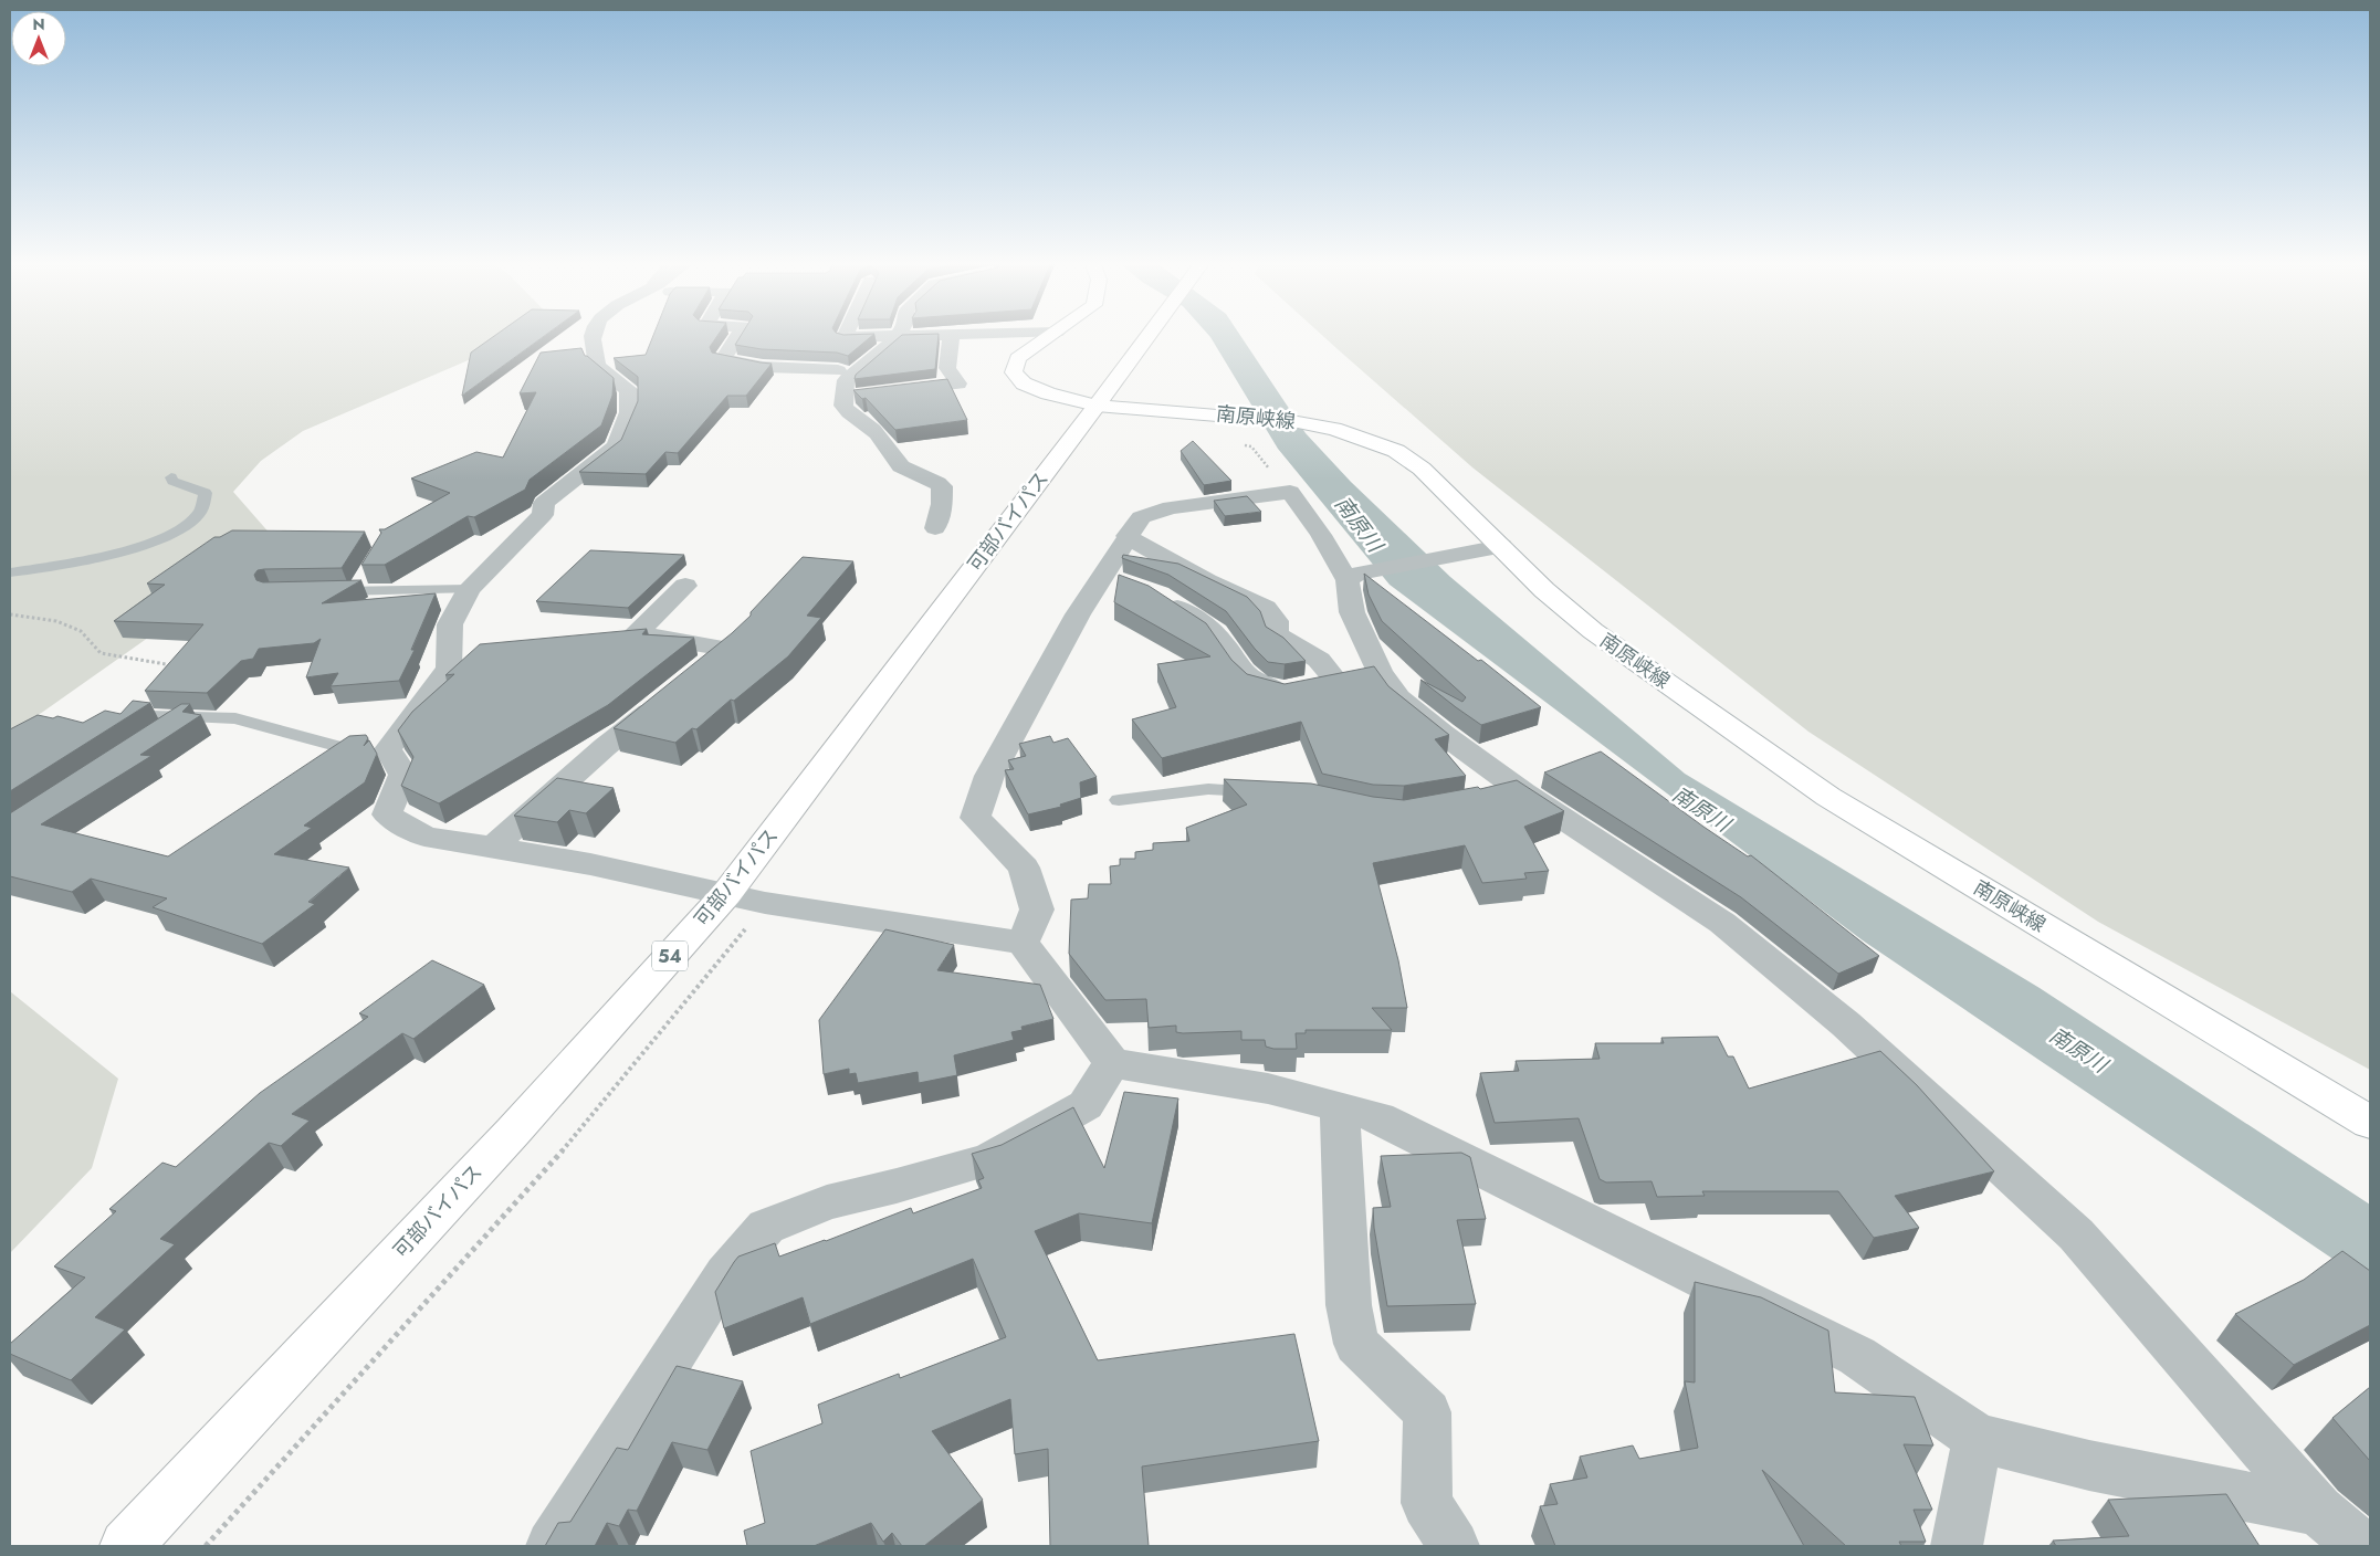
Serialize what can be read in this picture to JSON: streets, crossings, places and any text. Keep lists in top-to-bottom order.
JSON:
{
  "streets": {
    "main road": ["南原峡線", "可部バイパス", "54"]
  },
  "crossings": [
    ["南原峡線", "可部バイパス"]
  ],
  "water": ["南原川"],
  "north": "top"
}
